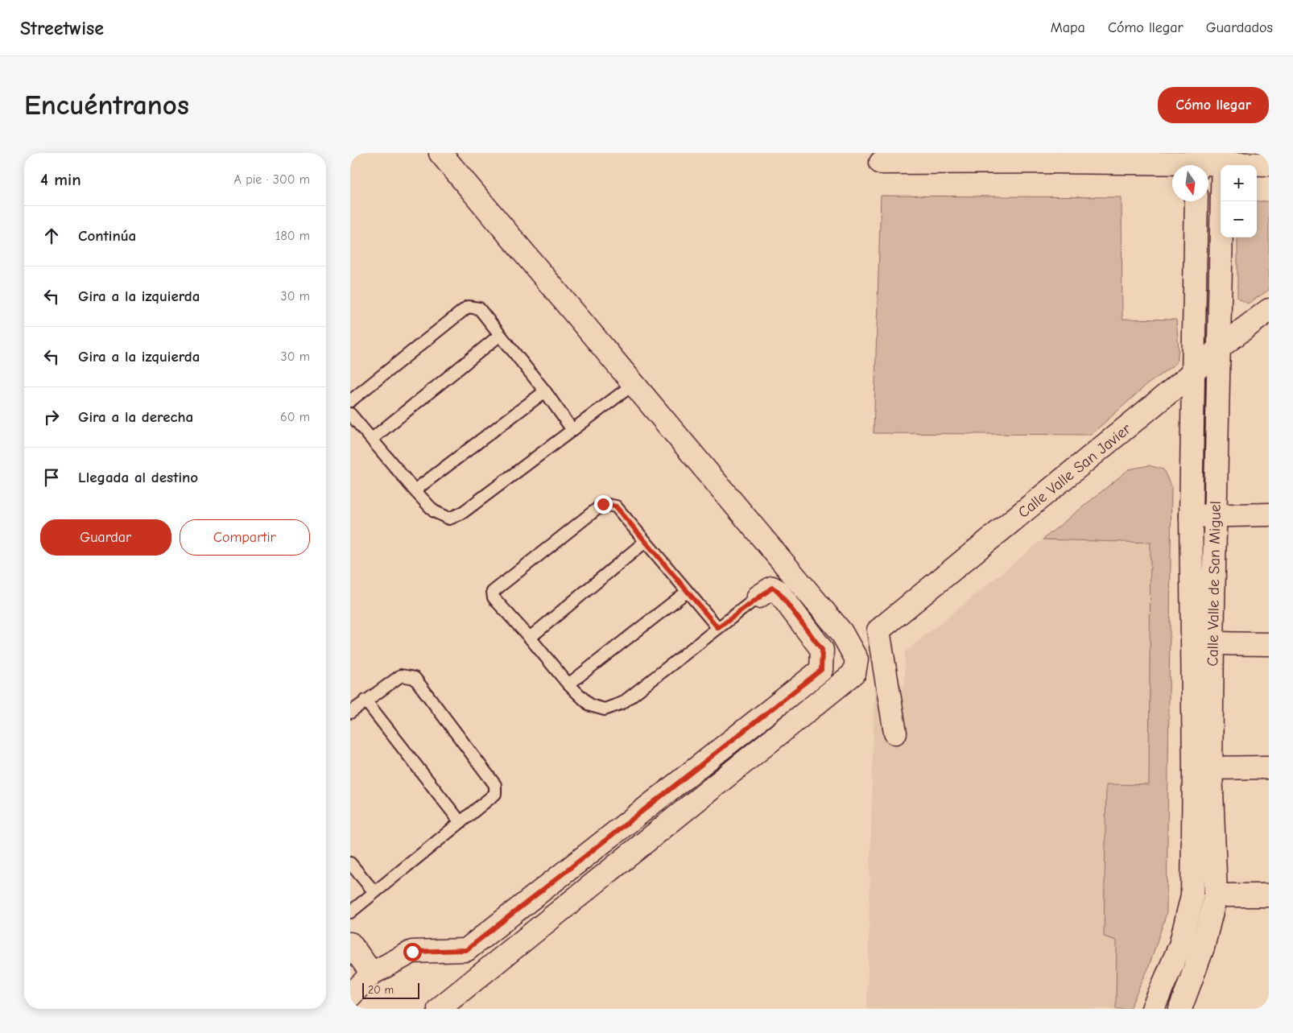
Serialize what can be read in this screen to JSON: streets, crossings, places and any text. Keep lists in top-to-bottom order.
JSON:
{
  "streets": {
    "street": ["Calle Valle San Javier", "Calle Valle de San Miguel"]
  },
  "crossings": [
    ["Calle Valle San Javier", "Calle Valle de San Miguel"]
  ],
  "scale_bar": "20 m",
  "north": "bottom",
  "page": {
    "header": "Streetwise",
    "nav": ["Mapa", "Cómo llegar", "Guardados"],
    "buttons": [
      "Cómo llegar",
      ["Guardar", "Compartir"]
    ],
    "title": "Encuéntranos",
    "heading": ["4 min", "A pie · 300 m"],
    "map_buttons": ["+", "−"],
    "list": [
      ["Continúa", "180 m"],
      ["Gira a la izquierda", "30 m"],
      ["Gira a la izquierda", "30 m"],
      ["Gira a la derecha", "60 m"],
      "Llegada al destino"
    ],
    "scale": "20 m"
  }
}
